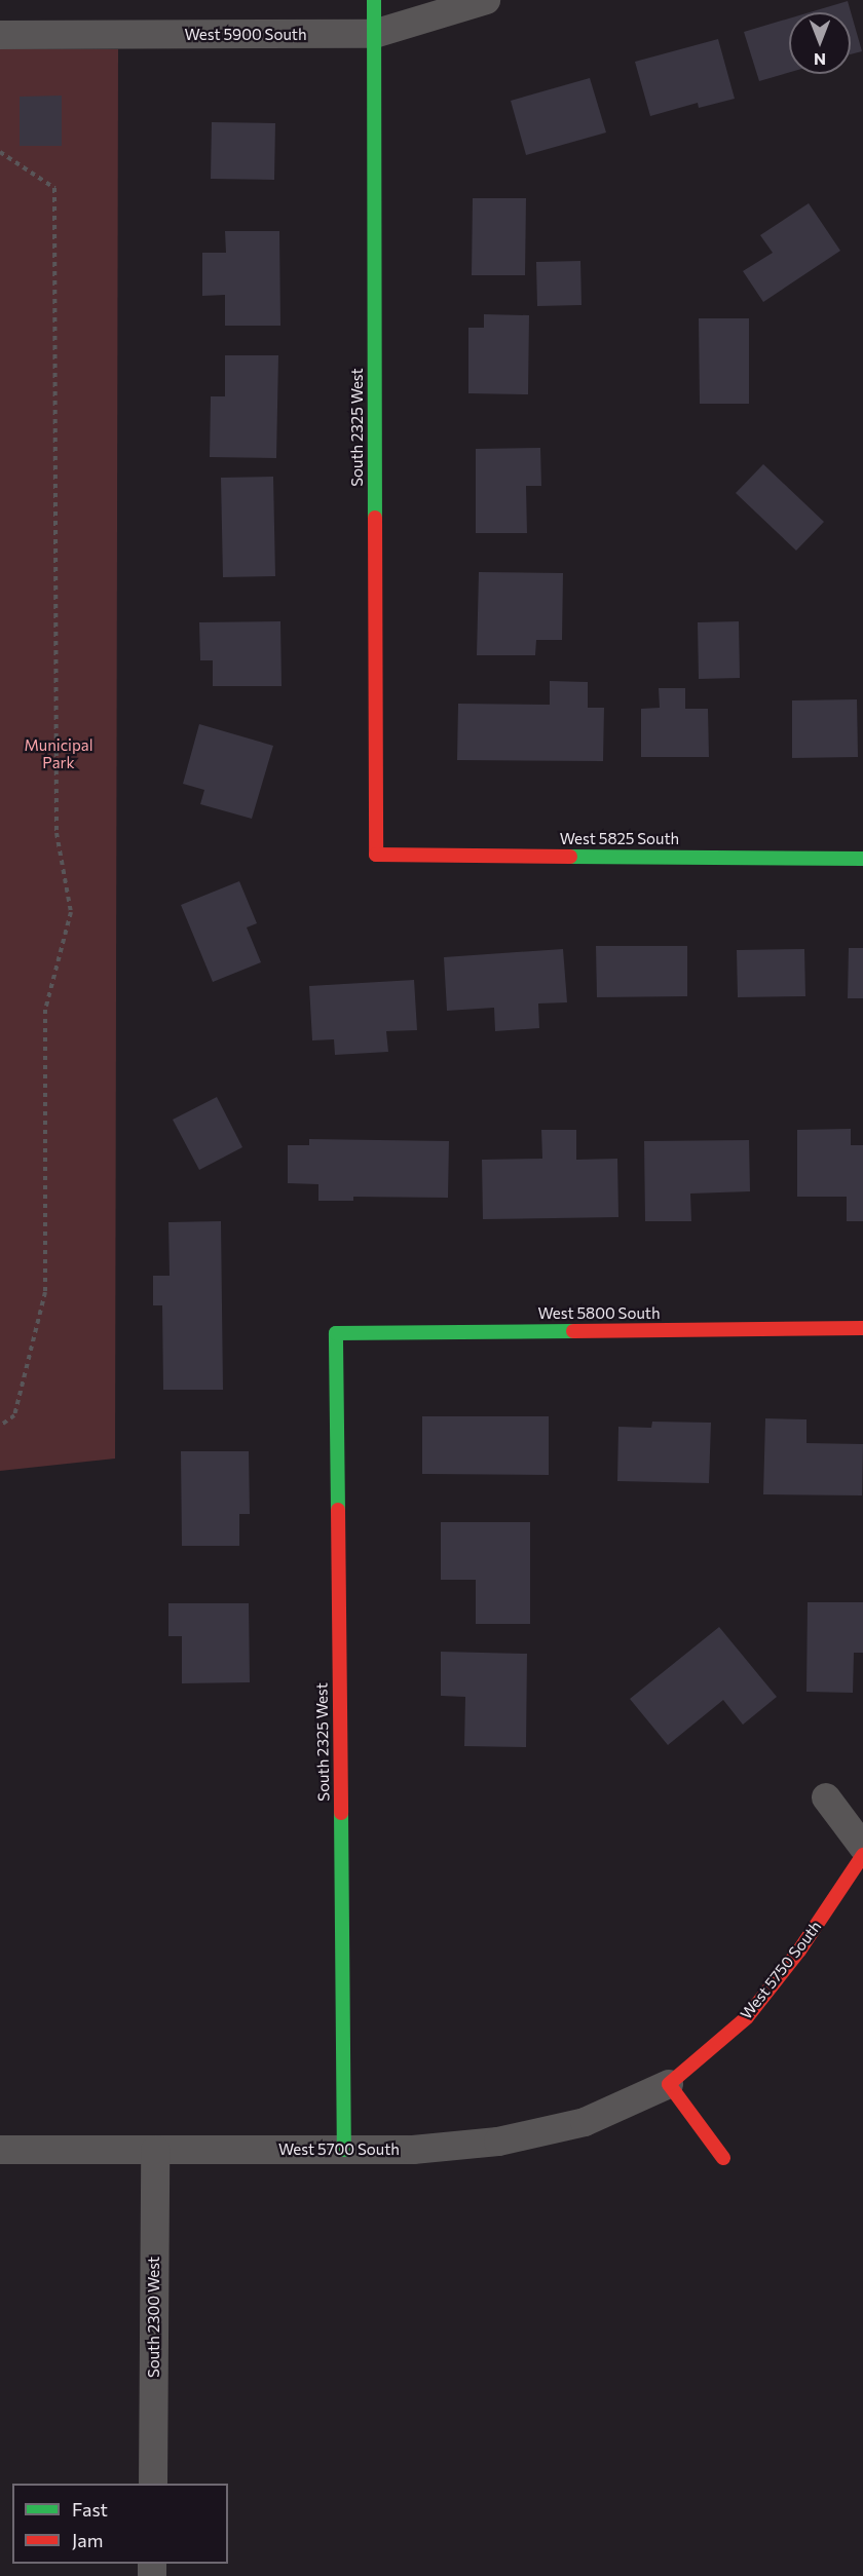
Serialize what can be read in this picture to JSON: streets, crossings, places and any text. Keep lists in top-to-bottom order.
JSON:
{
  "streets": {
    "street": [
      "West 5900 South",
      "South 2325 West",
      "West 5825 South",
      "West 5800 South",
      "West 5750 South",
      "West 5700 South",
      "South 2300 West"
    ]
  },
  "crossings": [
    ["West 5900 South", "South 2325 West"],
    ["South 2325 West", "West 5825 South"],
    ["South 2325 West", "West 5800 South"],
    ["South 2325 West", "West 5700 South"],
    ["West 5750 South", "West 5700 South"],
    ["West 5700 South", "South 2300 West"]
  ],
  "parks": ["Municipal Park"],
  "legend": ["Fast", "Jam"],
  "north": "bottom"
}
